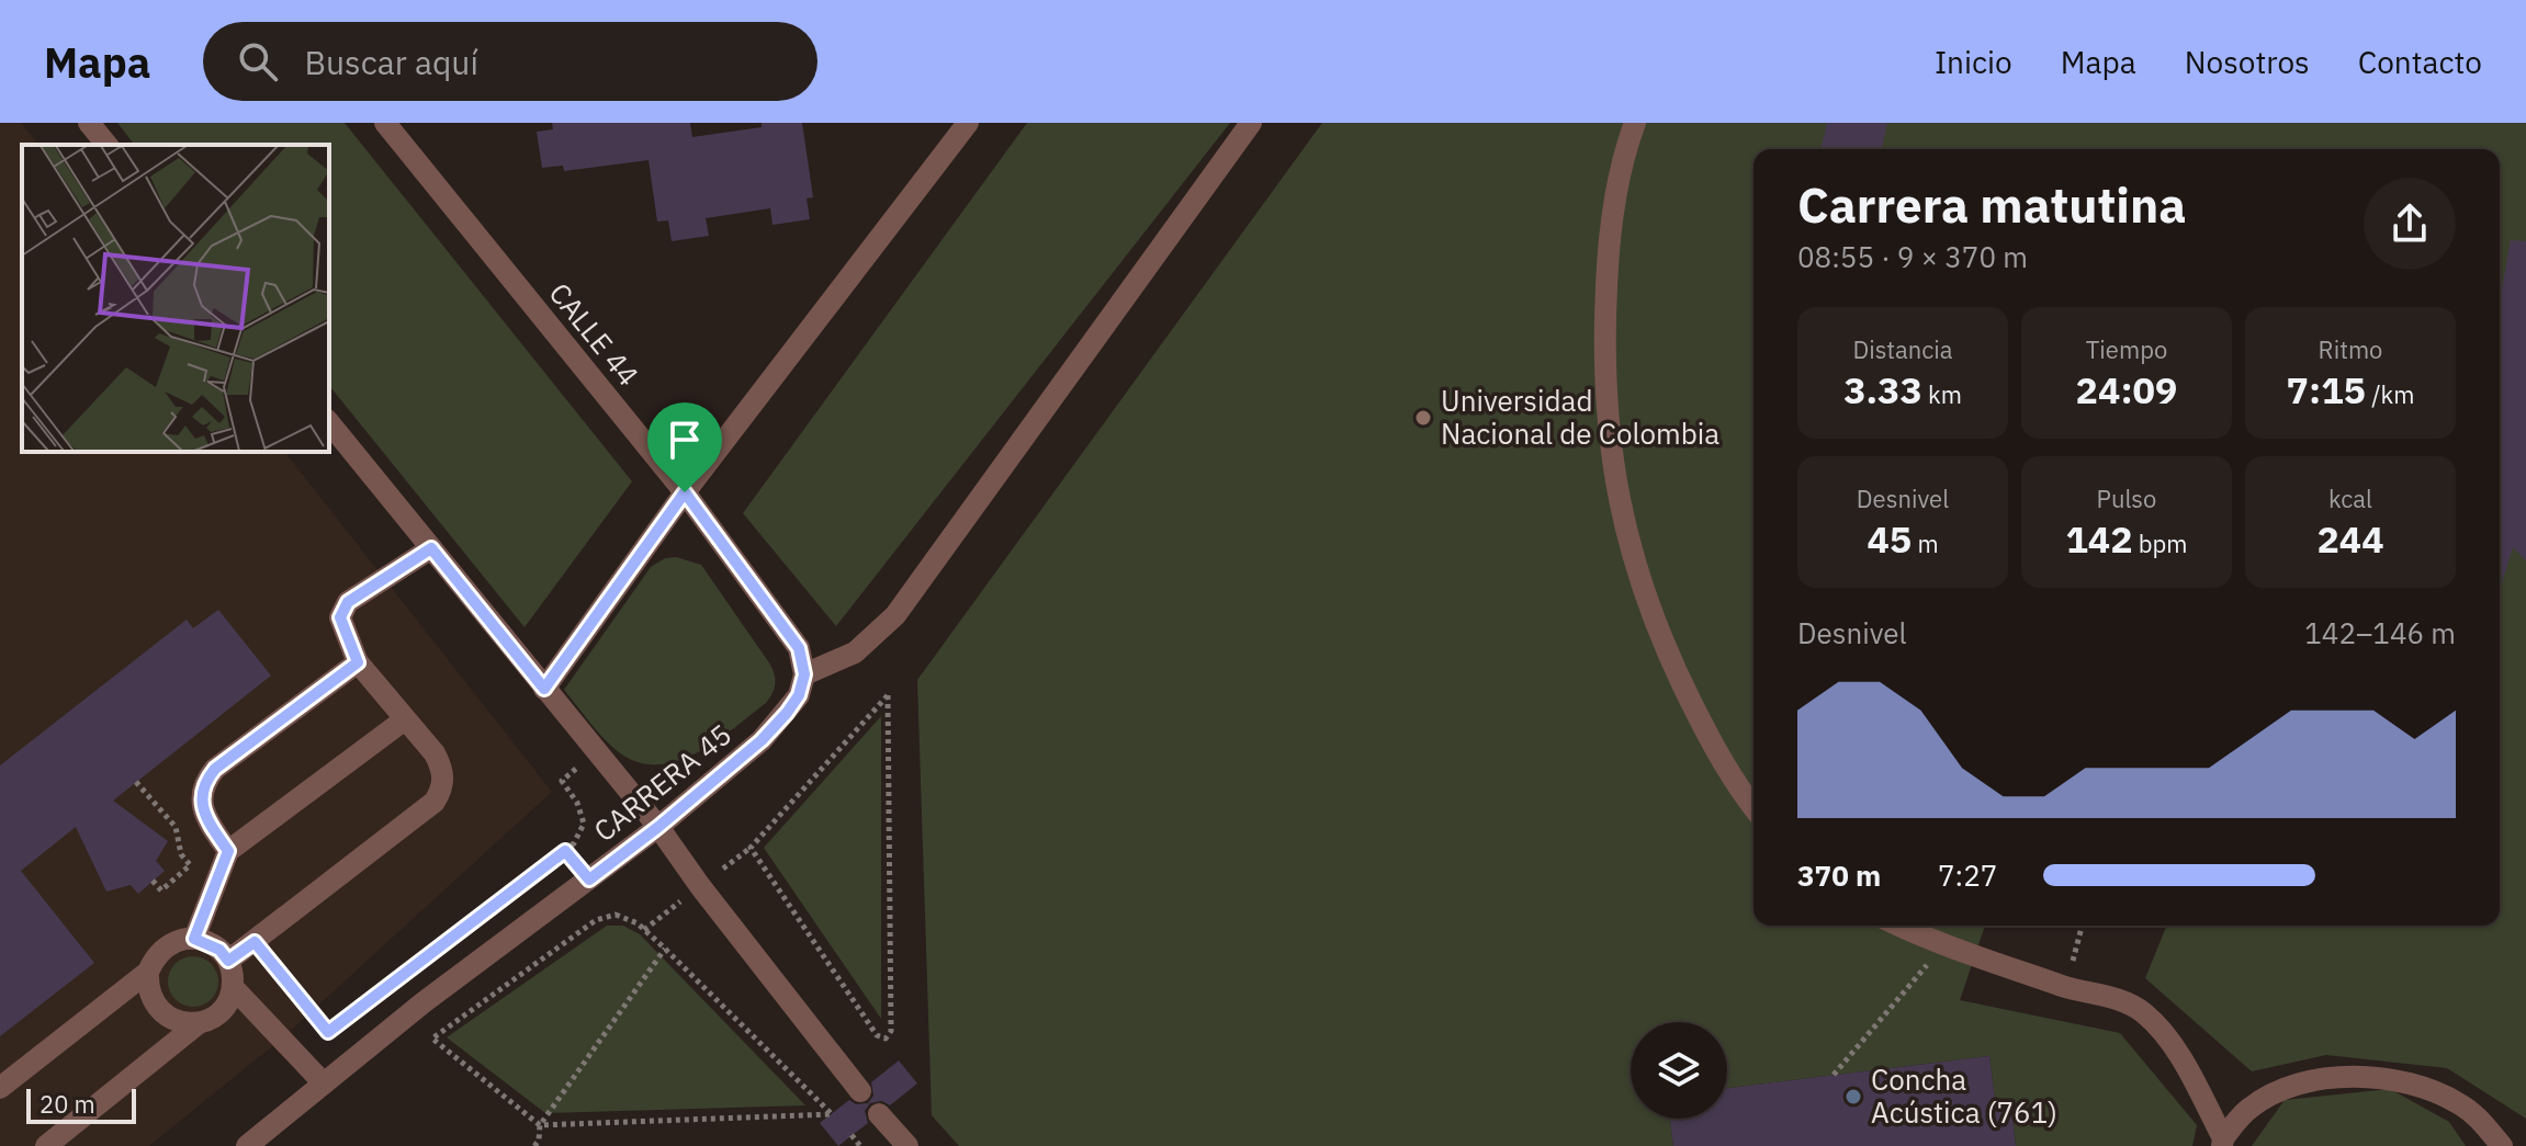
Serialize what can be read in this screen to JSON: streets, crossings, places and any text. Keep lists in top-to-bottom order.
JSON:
{
  "streets": {
    "street": ["CALLE 44", "CARRERA 45"]
  },
  "crossings": [
    ["CALLE 44", "CARRERA 45"]
  ],
  "places": ["Universidad Nacional de Colombia", "Concha Acústica (761)"],
  "scale_bar": "20 m",
  "page": {
    "header": "Mapa",
    "search": "Buscar aquí",
    "nav": [
      "Inicio",
      "Mapa",
      "Nosotros",
      "Contacto"
    ],
    "heading": ["Carrera matutina", "08:55 · 9 × 370 m"],
    "stats": [
      ["Distancia", "3.33 km"],
      ["Tiempo", "24:09"],
      ["Ritmo", "7:15 /km"],
      ["Desnivel", "45 m"],
      ["Pulso", "142 bpm"],
      ["kcal", "244"]
    ],
    "chart": ["Desnivel", "142–146 m"],
    "list": [
      {
        "name": "370 m",
        "note": "7:27"
      }
    ],
    "scale": "20 m"
  }
}
